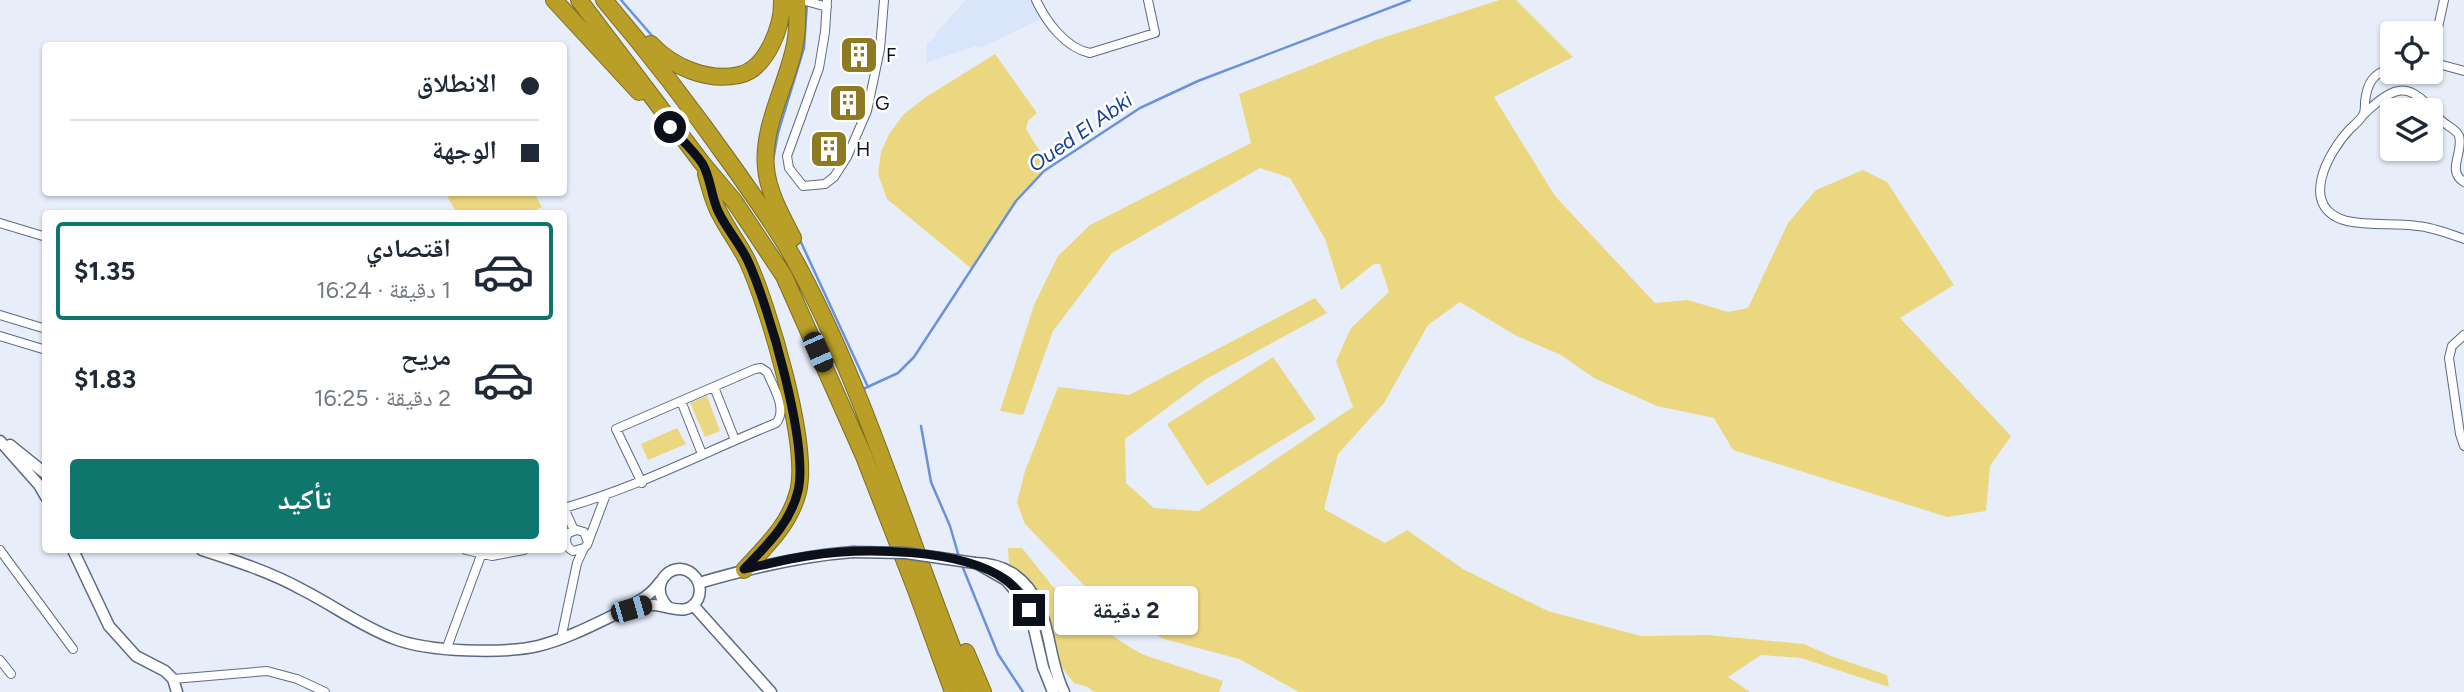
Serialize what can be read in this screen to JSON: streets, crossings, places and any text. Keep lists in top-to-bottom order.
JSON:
{
  "water": ["Oued El Abki"],
  "places": {
    "building": ["F", "G", "H"]
  },
  "page": {
    "banner": ["الانطلاق", "الوجهة"],
    "list": [
      {
        "name": "اقتصادي",
        "note": "1 دقيقة · 16:24",
        "value": "$1.35"
      },
      {
        "name": "مريح",
        "note": "2 دقيقة · 16:25",
        "value": "$1.83"
      }
    ],
    "buttons": "تأكيد",
    "bubble": "2 دقيقة"
  }
}
